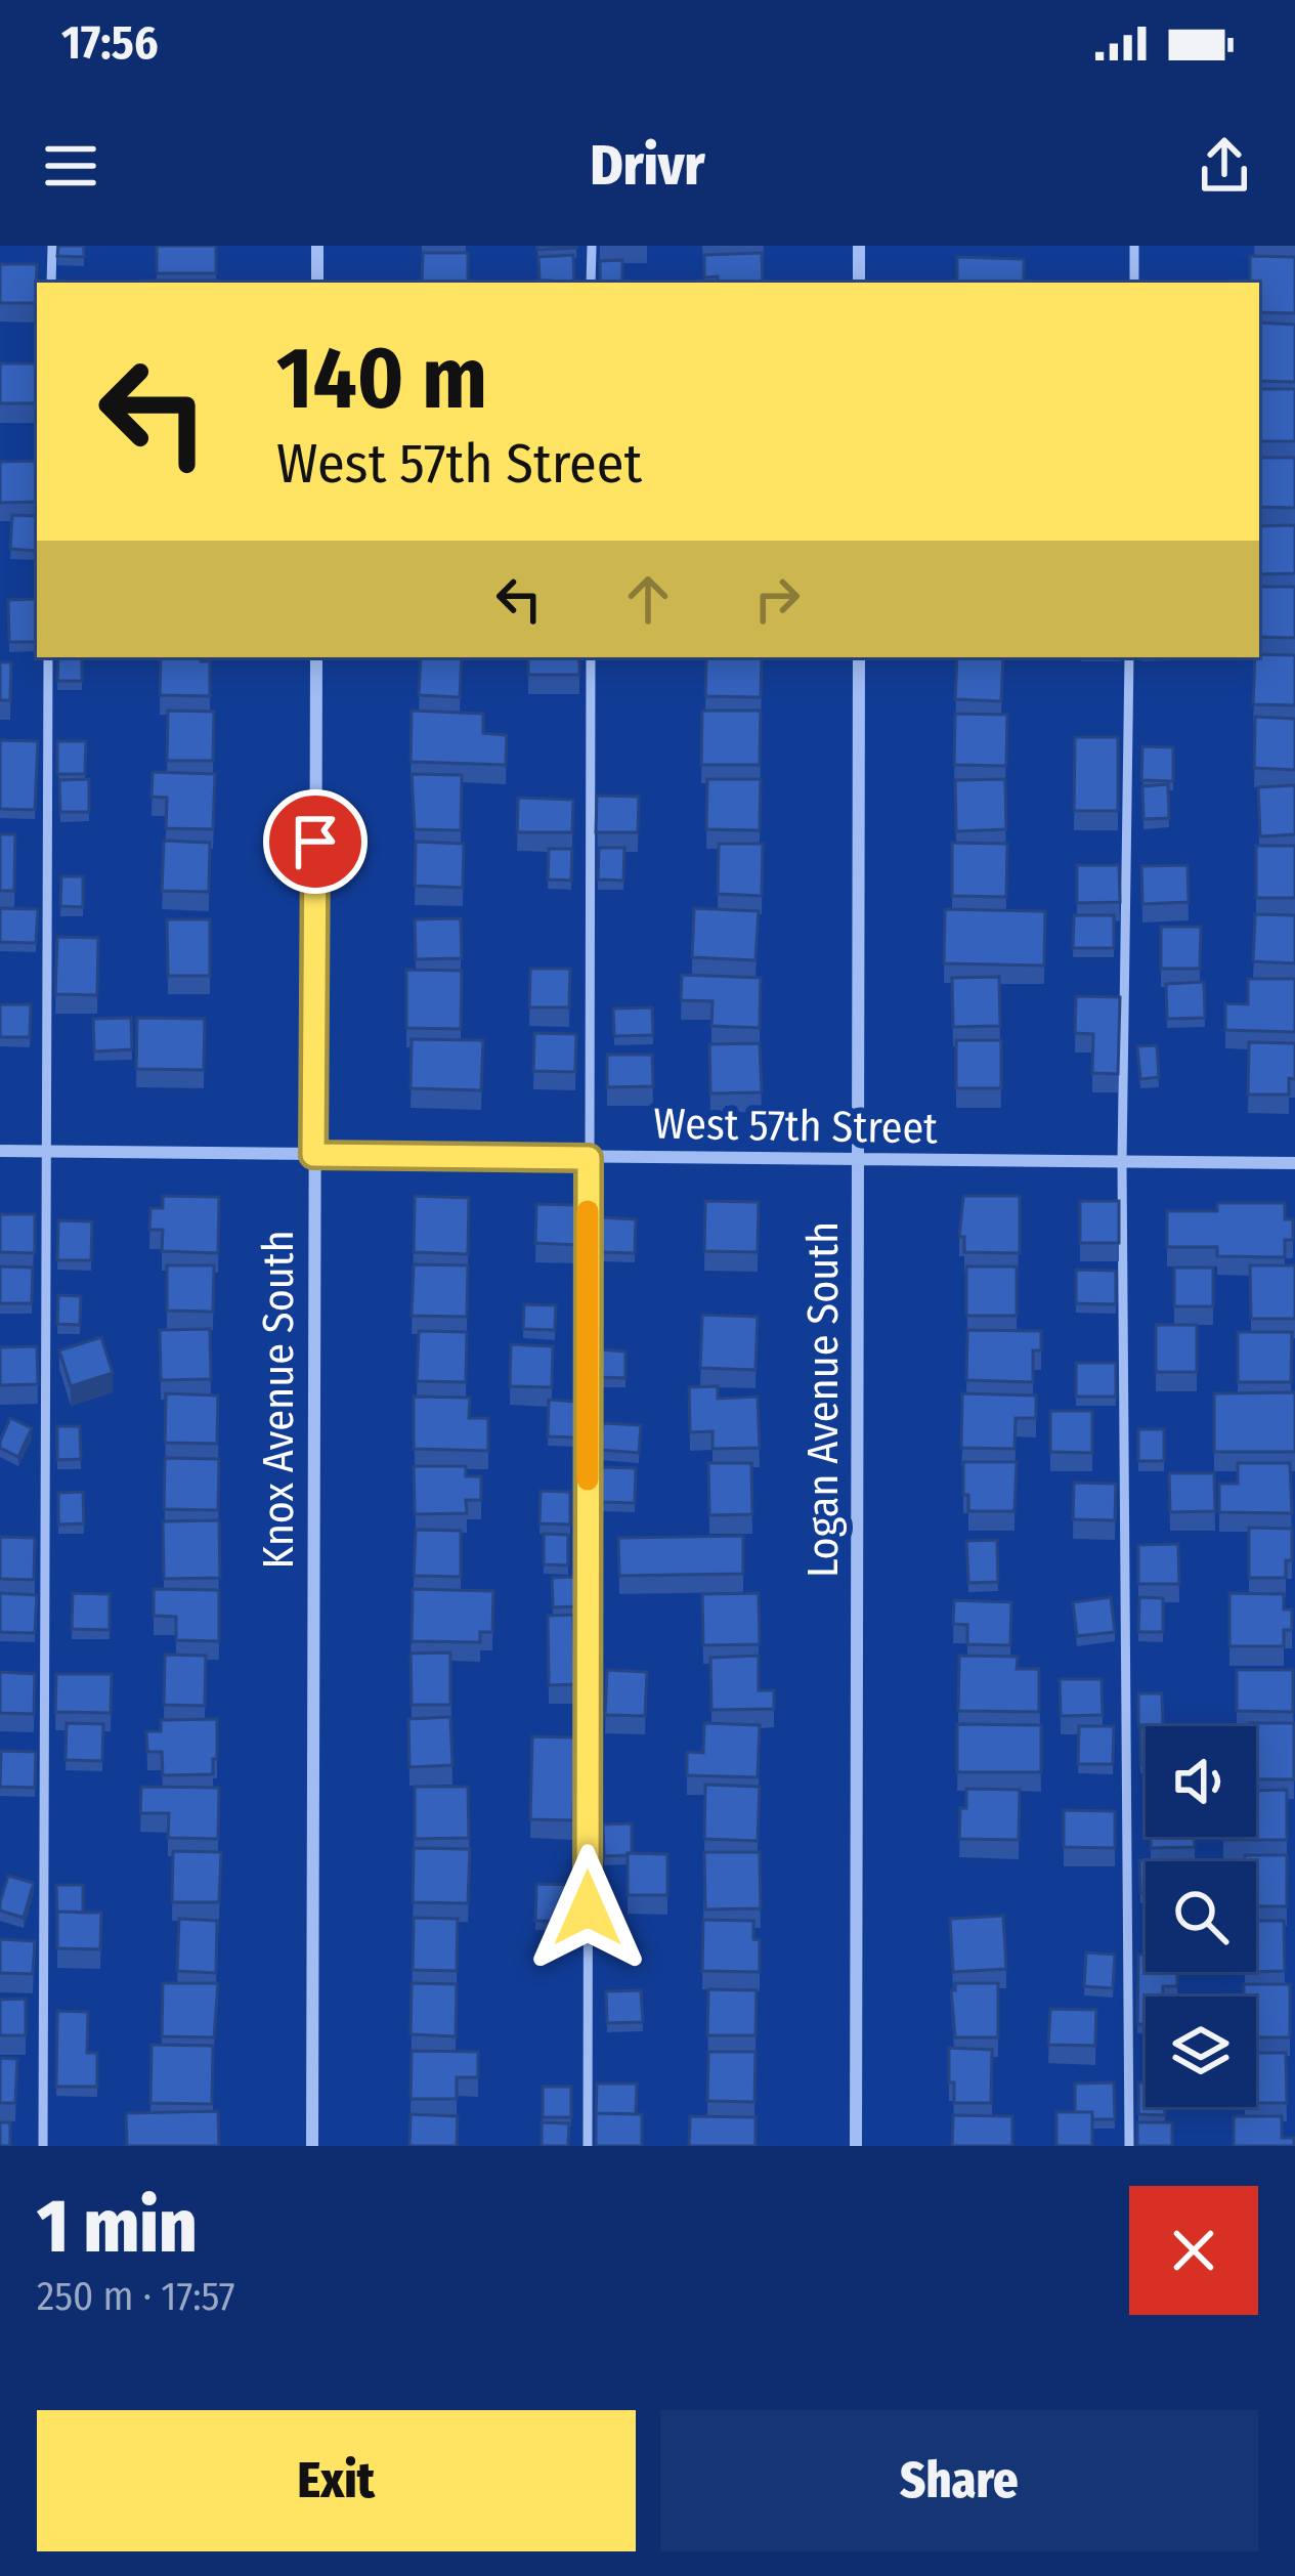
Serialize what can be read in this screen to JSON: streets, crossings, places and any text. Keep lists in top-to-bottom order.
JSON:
{
  "streets": {
    "street": ["West 57th Street", "Knox Avenue South", "Logan Avenue South"]
  },
  "crossings": [
    ["West 57th Street", "Knox Avenue South"],
    ["West 57th Street", "Logan Avenue South"]
  ],
  "page": {
    "status": "17:56",
    "header": "Drivr",
    "turn": ["140 m", "West 57th Street"],
    "heading": ["1 min", "250 m · 17:57"],
    "buttons": ["Exit", "Share"]
  }
}
